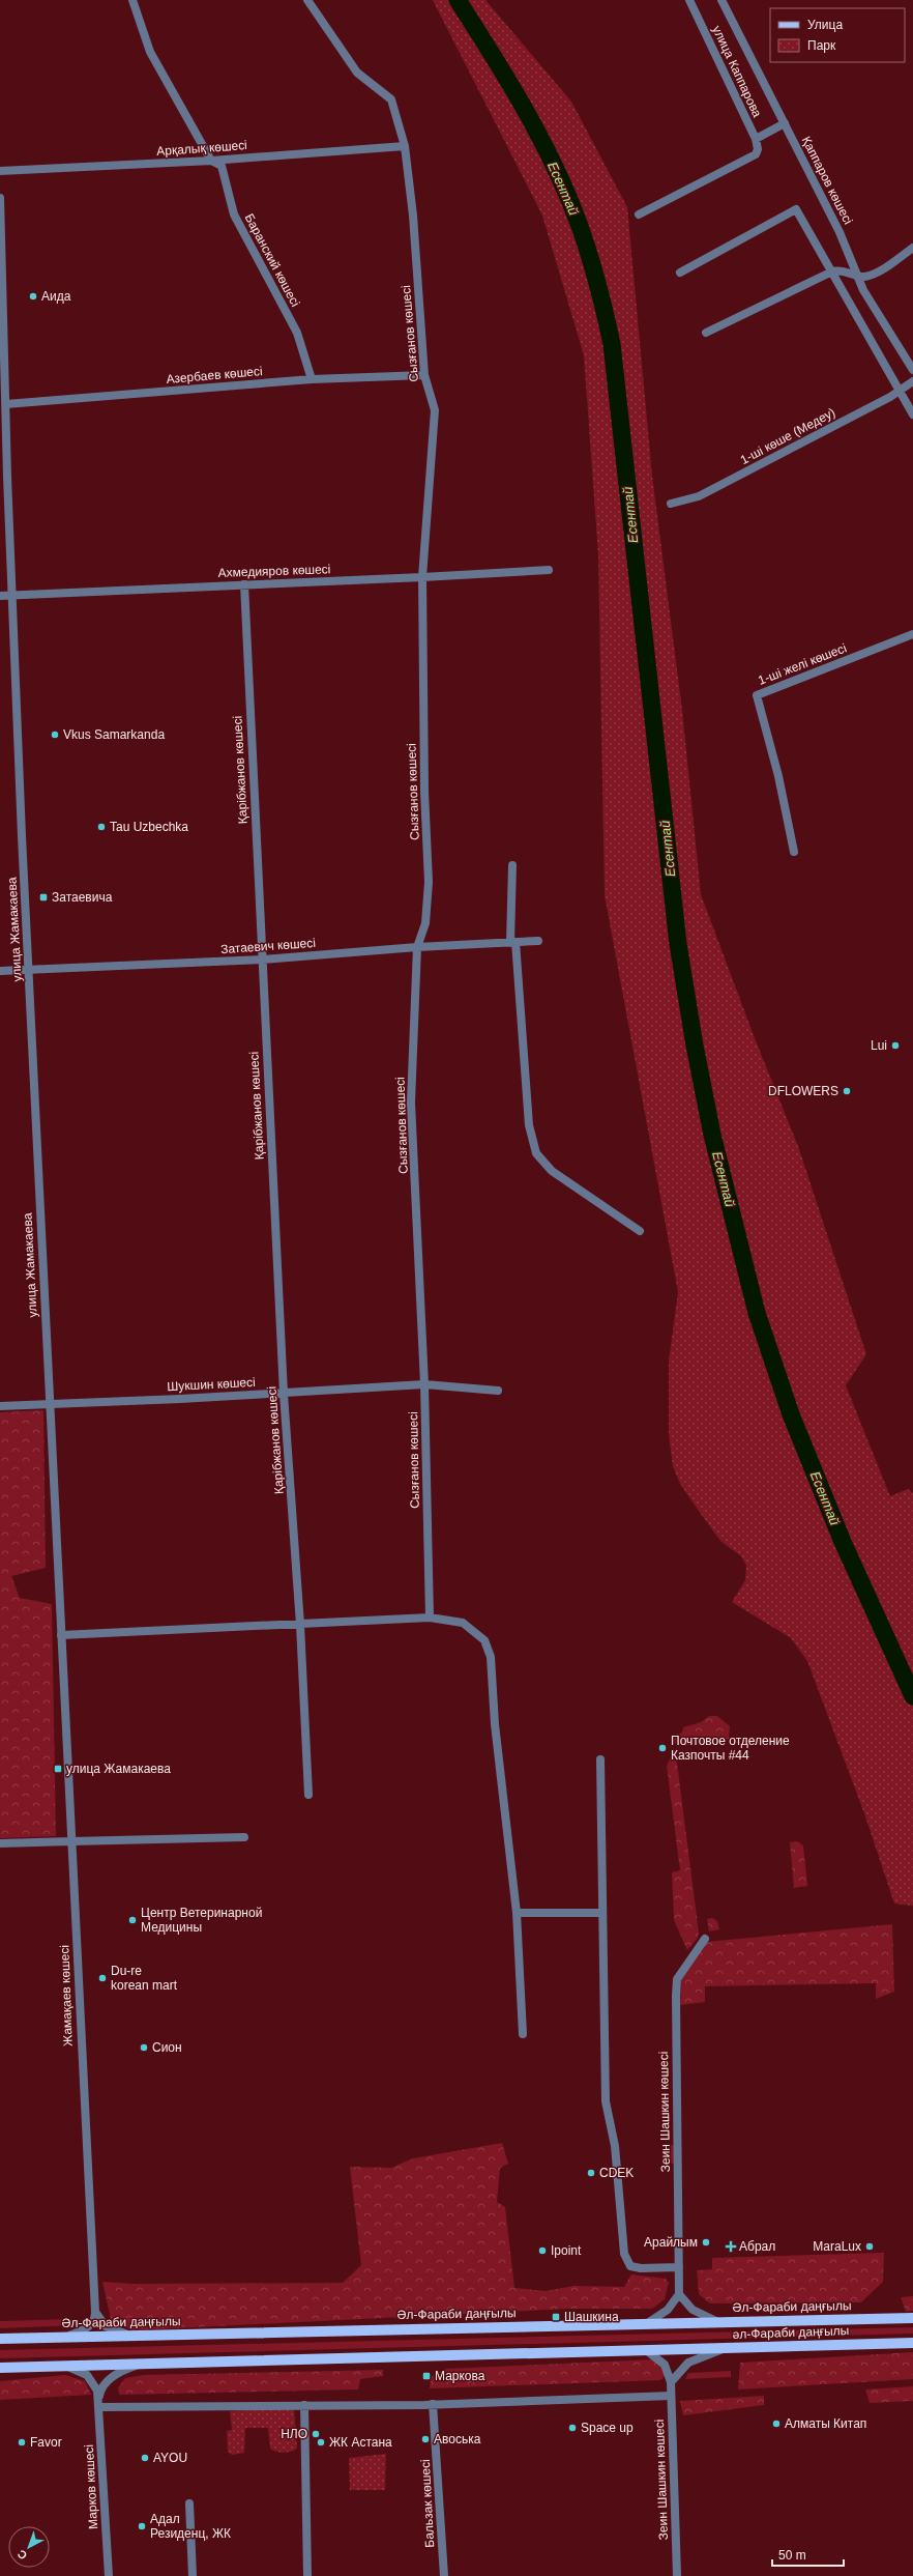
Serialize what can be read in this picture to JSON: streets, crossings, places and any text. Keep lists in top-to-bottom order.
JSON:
{
  "streets": {
    "main road": ["Әл-Фараби даңғылы", "әл-Фараби даңғылы"],
    "street": [
      "улица Каппарова",
      "Арқалық көшесі",
      "Қаппаров көшесі",
      "Баранский көшесі",
      "Сызғанов көшесі",
      "Азербаев көшесі",
      "1-ші көше (Медеу)",
      "Ахмедияров көшесі",
      "1-ші желі көшесі",
      "Қарібжанов көшесі",
      "улица Жамакаева",
      "Затаевич көшесі",
      "Шукшин көшесі",
      "Жамақаев көшесі",
      "Зеин Шашкин көшесі",
      "Марков көшесі",
      "Бальзак көшесі"
    ]
  },
  "crossings": [
    ["Арқалық көшесі", "Баранский көшесі"],
    ["Арқалық көшесі", "Сызғанов көшесі"],
    ["Баранский көшесі", "Азербаев көшесі"],
    ["Сызғанов көшесі", "Азербаев көшесі"],
    ["Сызғанов көшесі", "Ахмедияров көшесі"],
    ["Сызғанов көшесі", "Затаевич көшесі"],
    ["Сызғанов көшесі", "Шукшин көшесі"],
    ["Азербаев көшесі", "улица Жамакаева"],
    ["Ахмедияров көшесі", "Қарібжанов көшесі"],
    ["Ахмедияров көшесі", "улица Жамакаева"],
    ["Қарібжанов көшесі", "Затаевич көшесі"],
    ["Қарібжанов көшесі", "Шукшин көшесі"],
    ["улица Жамакаева", "Затаевич көшесі"],
    ["улица Жамакаева", "Шукшин көшесі"],
    ["улица Жамакаева", "Жамақаев көшесі"],
    ["Зеин Шашкин көшесі", "әл-Фараби даңғылы"]
  ],
  "water": ["Есентай"],
  "places": {
    "other": [
      "Аида",
      "Vkus Samarkanda",
      "Tau Uzbechka",
      "Lui",
      "DFLOWERS",
      "Почтовое отделение Казпочты #44",
      "Центр Ветеринарной Медицины",
      "Du-re korean mart",
      "Сион",
      "CDEK",
      "Арайлым",
      "MaraLux",
      "Ipoint",
      "Алматы Китап",
      "Space up",
      "НЛО",
      "Авоська",
      "Favor",
      "ЖК Астана",
      "AYOU",
      "Адал Резиденц, ЖК"
    ],
    "transit": [
      "Затаевича",
      "улица Жамакаева",
      "Шашкина",
      "Маркова"
    ],
    "health": ["Абрал"]
  },
  "legend": ["Улица", "Парк"],
  "scale_bar": "50 m",
  "north": "bottom left"
}
